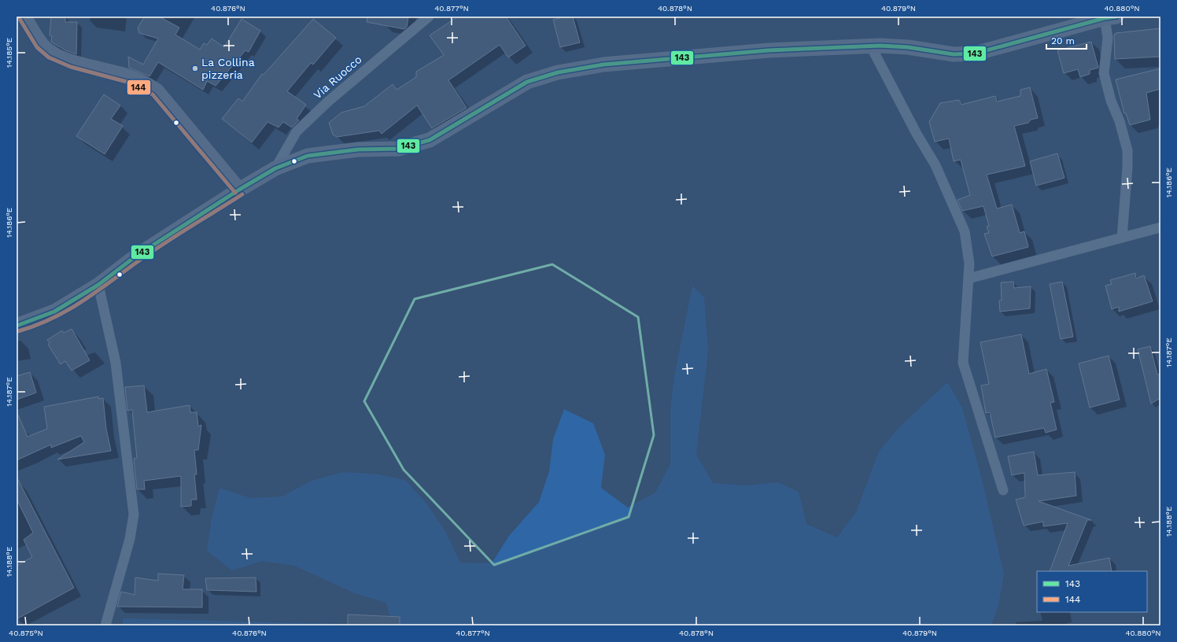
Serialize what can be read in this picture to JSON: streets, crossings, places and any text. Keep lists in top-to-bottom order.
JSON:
{
  "streets": {
    "street": ["Via Ruocco"]
  },
  "places": ["La Collina pizzeria"],
  "lines": ["transit line 143", "transit line 144"],
  "legend": ["143", "144"],
  "scale_bar": "20 m",
  "coordinates": [
    "40.876°N",
    "40.877°N",
    "40.878°N",
    "40.879°N",
    "40.880°N",
    "14.185°E",
    "14.186°E",
    "14.187°E",
    "14.188°E",
    "40.875°N"
  ]
}
